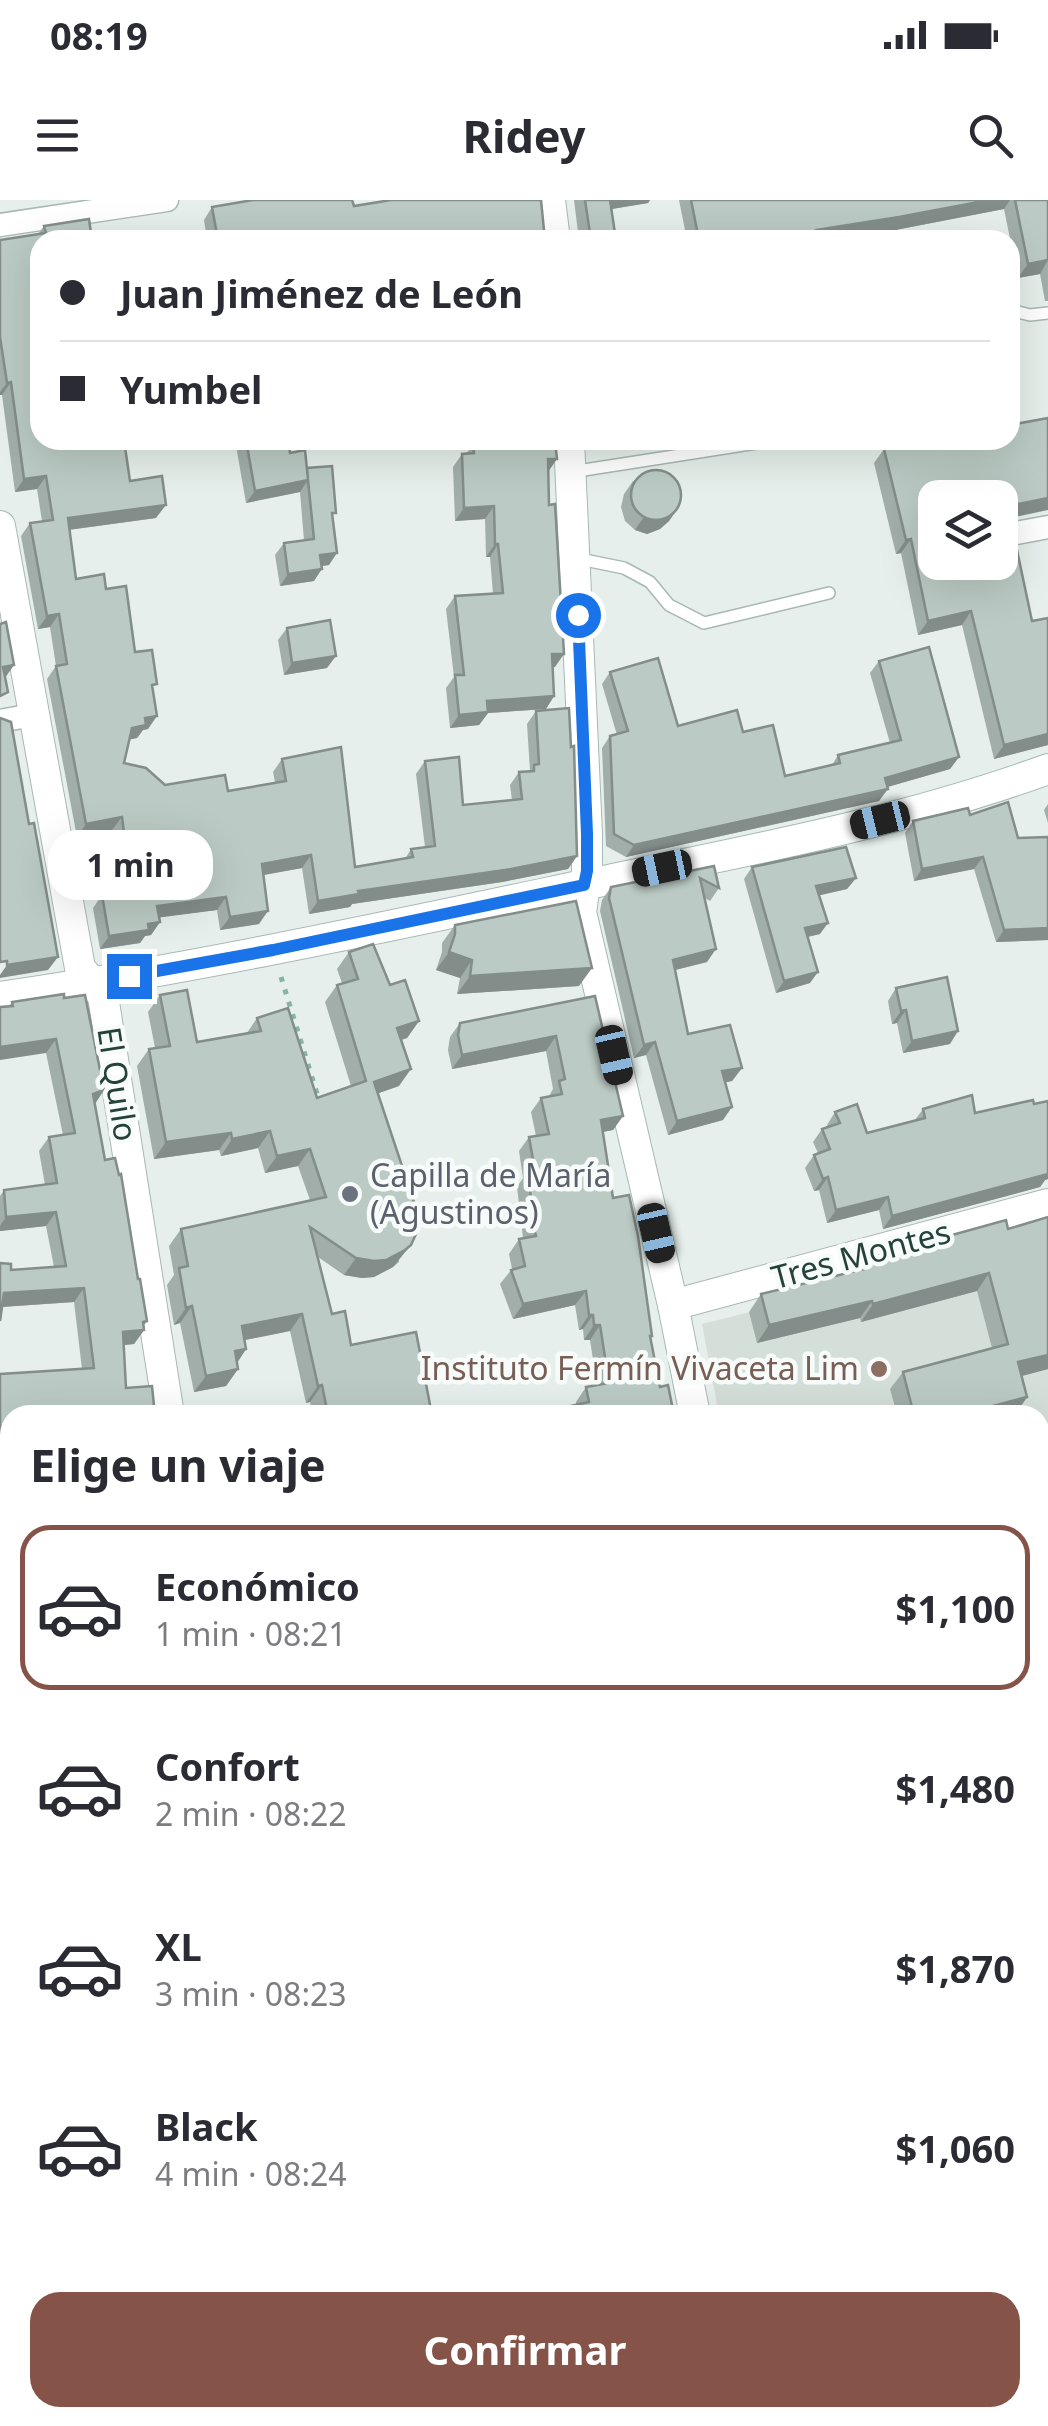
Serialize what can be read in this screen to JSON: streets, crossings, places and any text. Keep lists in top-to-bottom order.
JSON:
{
  "streets": {
    "street": ["El Quilo", "Tres Montes"]
  },
  "places": ["Capilla de María (Agustinos)", "Instituto Fermín Vivaceta Lim"],
  "page": {
    "status": "08:19",
    "header": "Ridey",
    "banner": ["Juan Jiménez de León", "Yumbel"],
    "bubble": "1 min",
    "heading": "Elige un viaje",
    "list": [
      {
        "name": "Económico",
        "note": "1 min · 08:21",
        "value": "$1,100"
      },
      {
        "name": "Confort",
        "note": "2 min · 08:22",
        "value": "$1,480"
      },
      {
        "name": "XL",
        "note": "3 min · 08:23",
        "value": "$1,870"
      },
      {
        "name": "Black",
        "note": "4 min · 08:24",
        "value": "$1,060"
      }
    ],
    "buttons": "Confirmar"
  }
}
